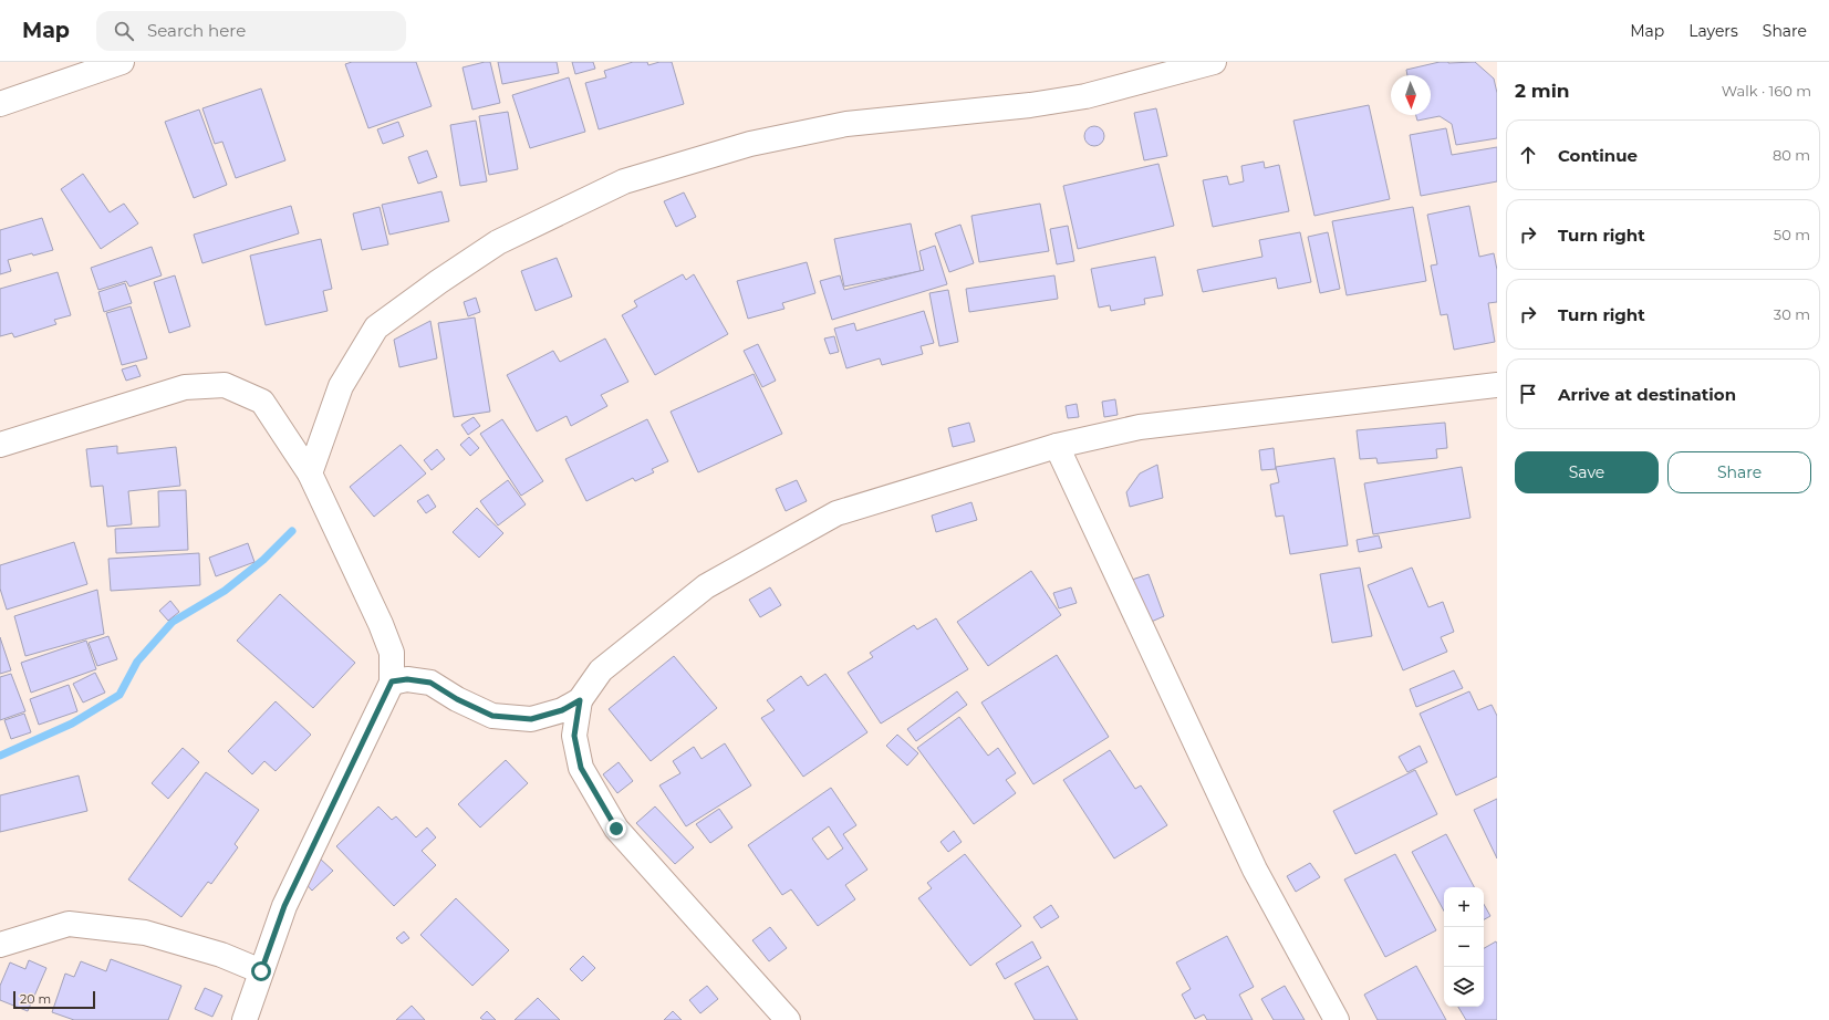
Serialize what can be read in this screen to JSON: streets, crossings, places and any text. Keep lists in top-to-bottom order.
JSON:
{
  "scale_bar": "20 m",
  "north": "bottom",
  "page": {
    "header": "Map",
    "search": "Search here",
    "nav": ["Map", "Layers", "Share"],
    "heading": ["2 min", "Walk · 160 m"],
    "list": [
      ["Continue", "80 m"],
      ["Turn right", "50 m"],
      ["Turn right", "30 m"],
      "Arrive at destination"
    ],
    "buttons": ["Save", "Share"],
    "map_buttons": ["+", "−"],
    "scale": "20 m"
  }
}
